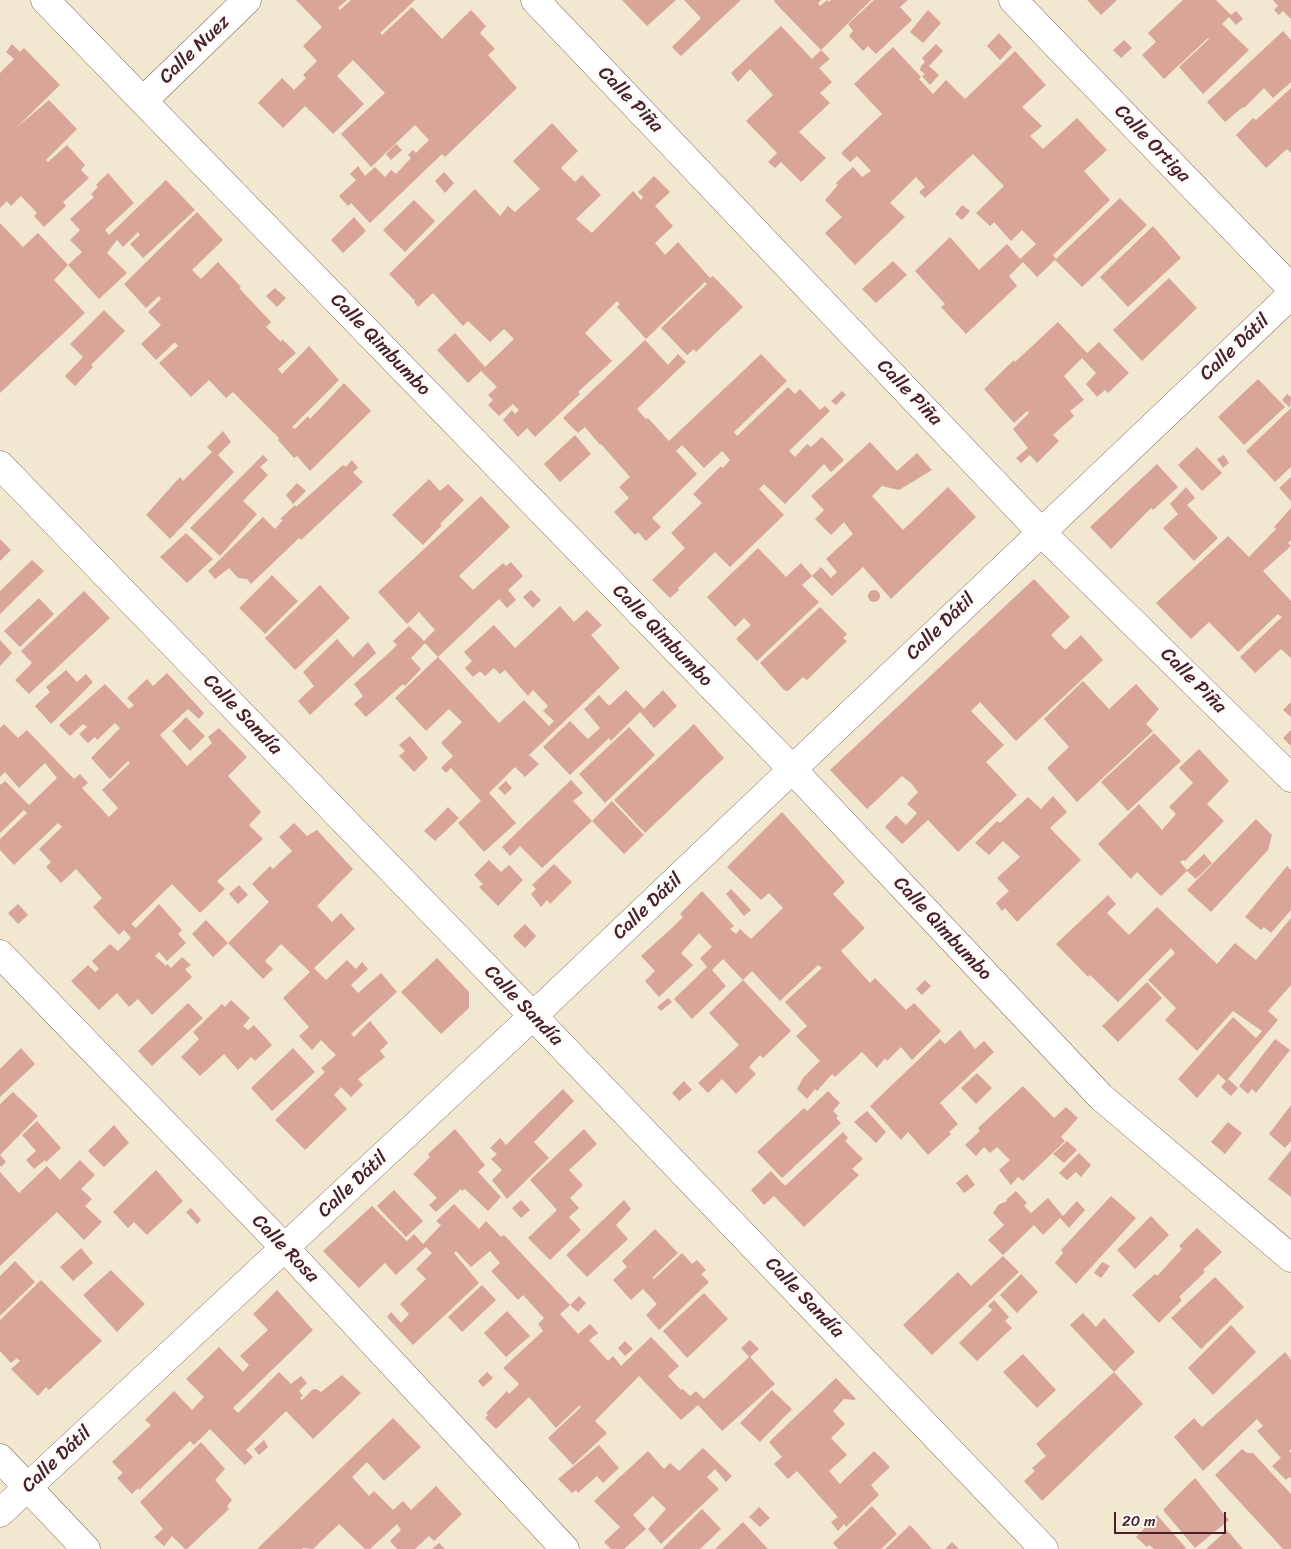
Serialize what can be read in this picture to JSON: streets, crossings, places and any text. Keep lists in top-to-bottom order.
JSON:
{
  "streets": {
    "street": [
      "Calle Nuez",
      "Calle Piña",
      "Calle Ortiga",
      "Calle Qimbumbo",
      "Calle Dátil",
      "Calle Sandía",
      "Calle Rosa"
    ]
  },
  "crossings": [
    ["Calle Nuez", "Calle Qimbumbo"],
    ["Calle Piña", "Calle Dátil"],
    ["Calle Qimbumbo", "Calle Dátil"],
    ["Calle Dátil", "Calle Sandía"],
    ["Calle Dátil", "Calle Rosa"]
  ],
  "scale_bar": "20 m"
}
